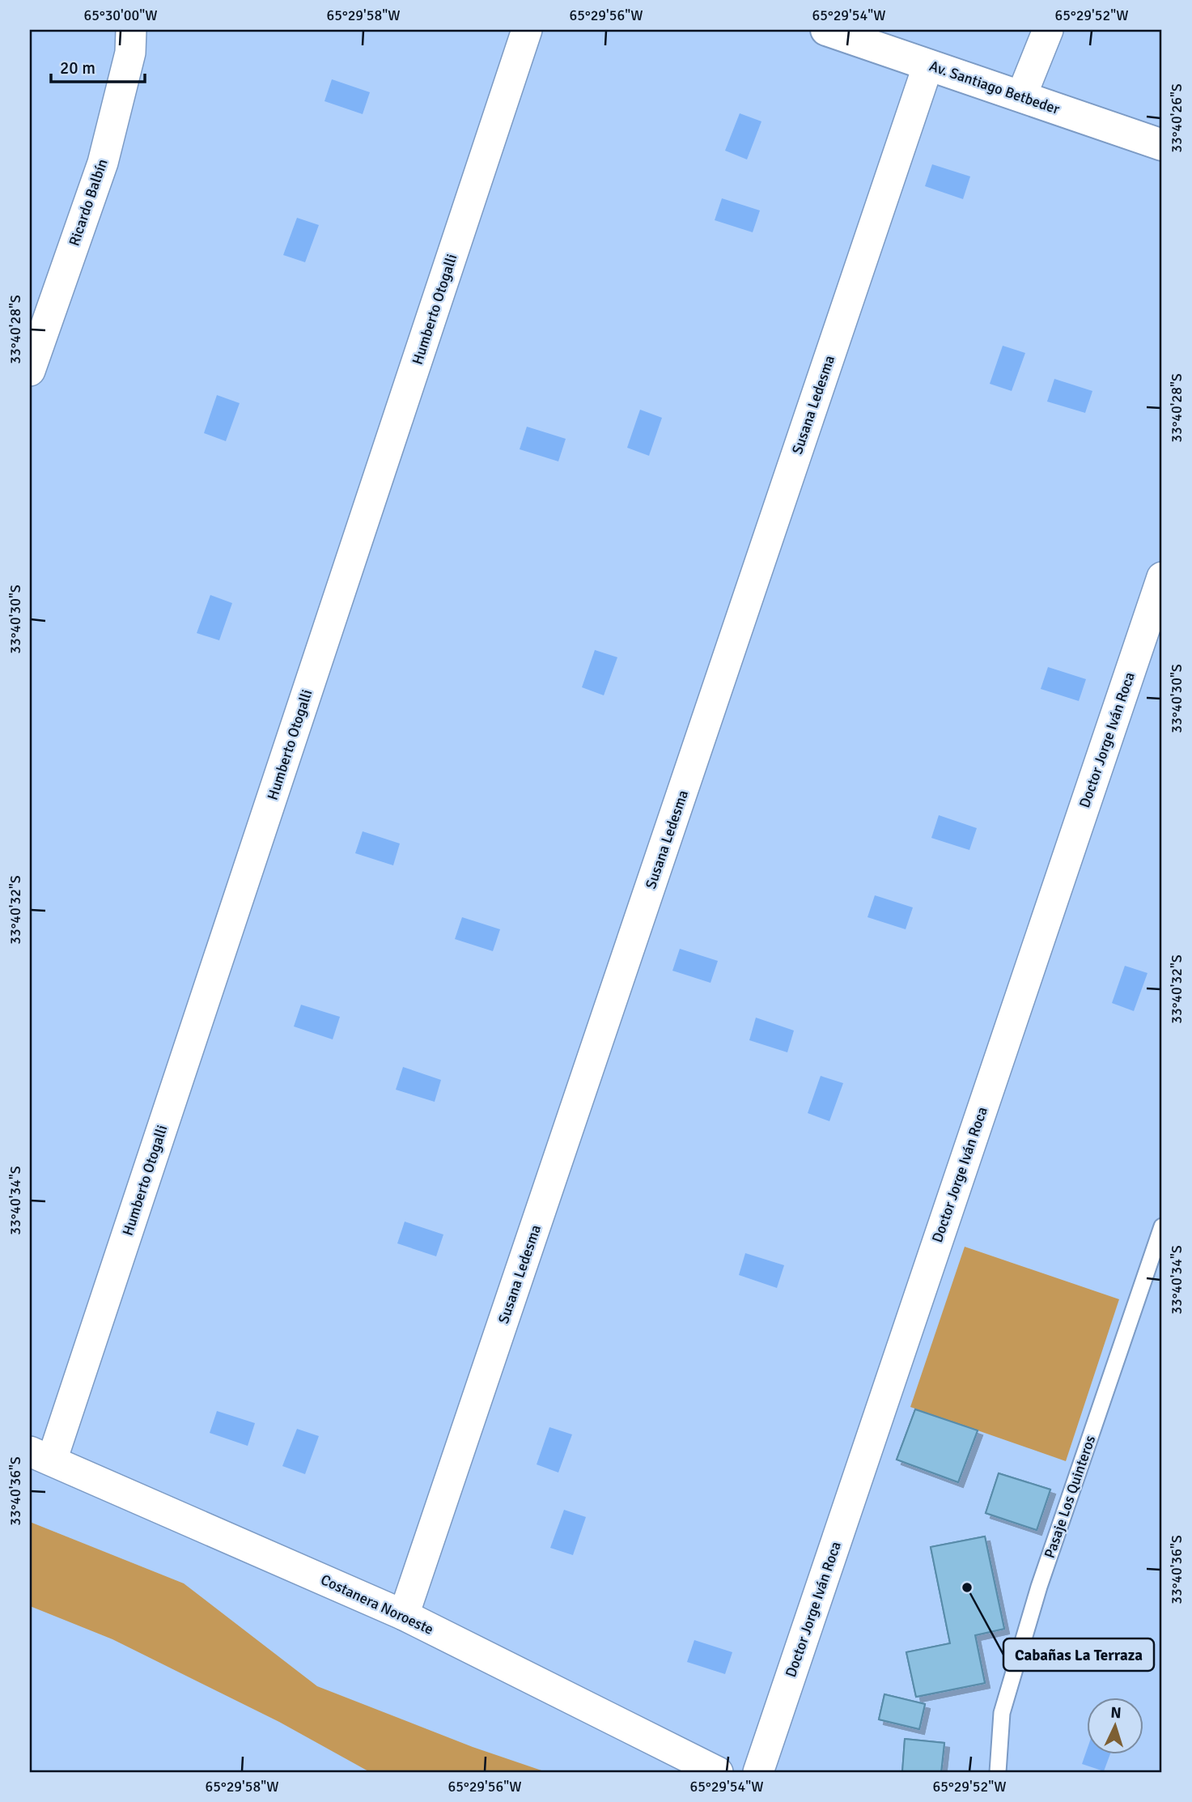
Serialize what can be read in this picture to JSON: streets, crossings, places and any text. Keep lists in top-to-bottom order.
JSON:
{
  "streets": {
    "main road": ["Av. Santiago Betbeder"],
    "street": [
      "Ricardo Balbín",
      "Humberto Otogalli",
      "Susana Ledesma",
      "Doctor Jorge Iván Roca",
      "Costanera Noroeste"
    ],
    "lane": ["Pasaje Los Quinteros"]
  },
  "crossings": [
    ["Av. Santiago Betbeder", "Susana Ledesma"],
    ["Humberto Otogalli", "Costanera Noroeste"],
    ["Susana Ledesma", "Costanera Noroeste"]
  ],
  "places": ["Cabañas La Terraza"],
  "scale_bar": "20 m",
  "north": "top",
  "coordinates": [
    "65°30'00\"W",
    "65°29'58\"W",
    "65°29'56\"W",
    "65°29'54\"W",
    "65°29'52\"W",
    "33°40'26\"S",
    "33°40'28\"S",
    "33°40'30\"S",
    "33°40'32\"S",
    "33°40'34\"S",
    "33°40'36\"S"
  ]
}
